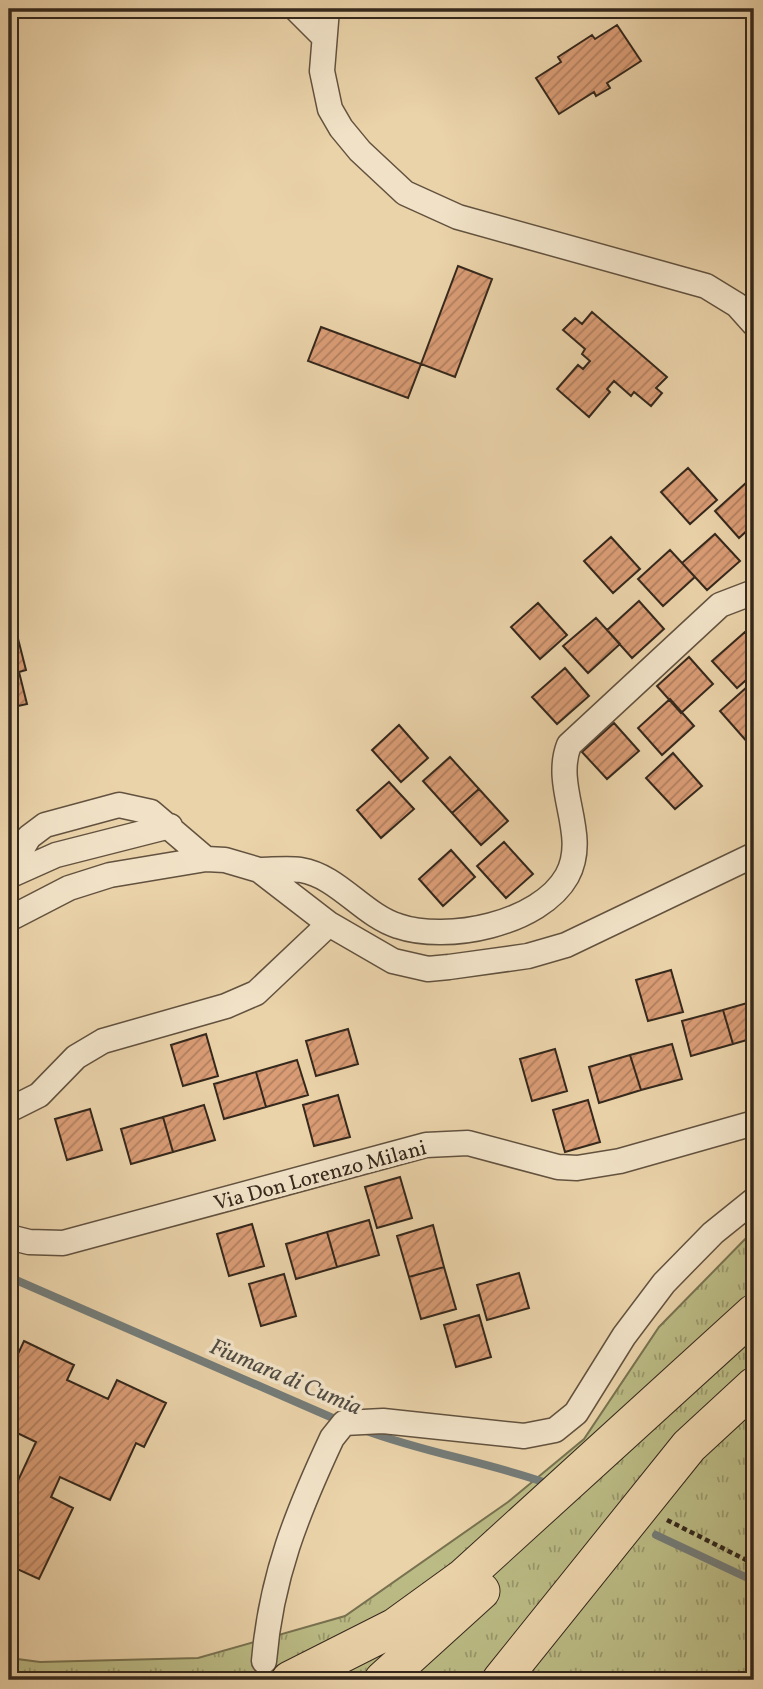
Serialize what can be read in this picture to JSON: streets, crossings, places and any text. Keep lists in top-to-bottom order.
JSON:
{
  "streets": {
    "street": ["Via Don Lorenzo Milani"]
  },
  "water": ["Fiumara di Cumia"]
}
